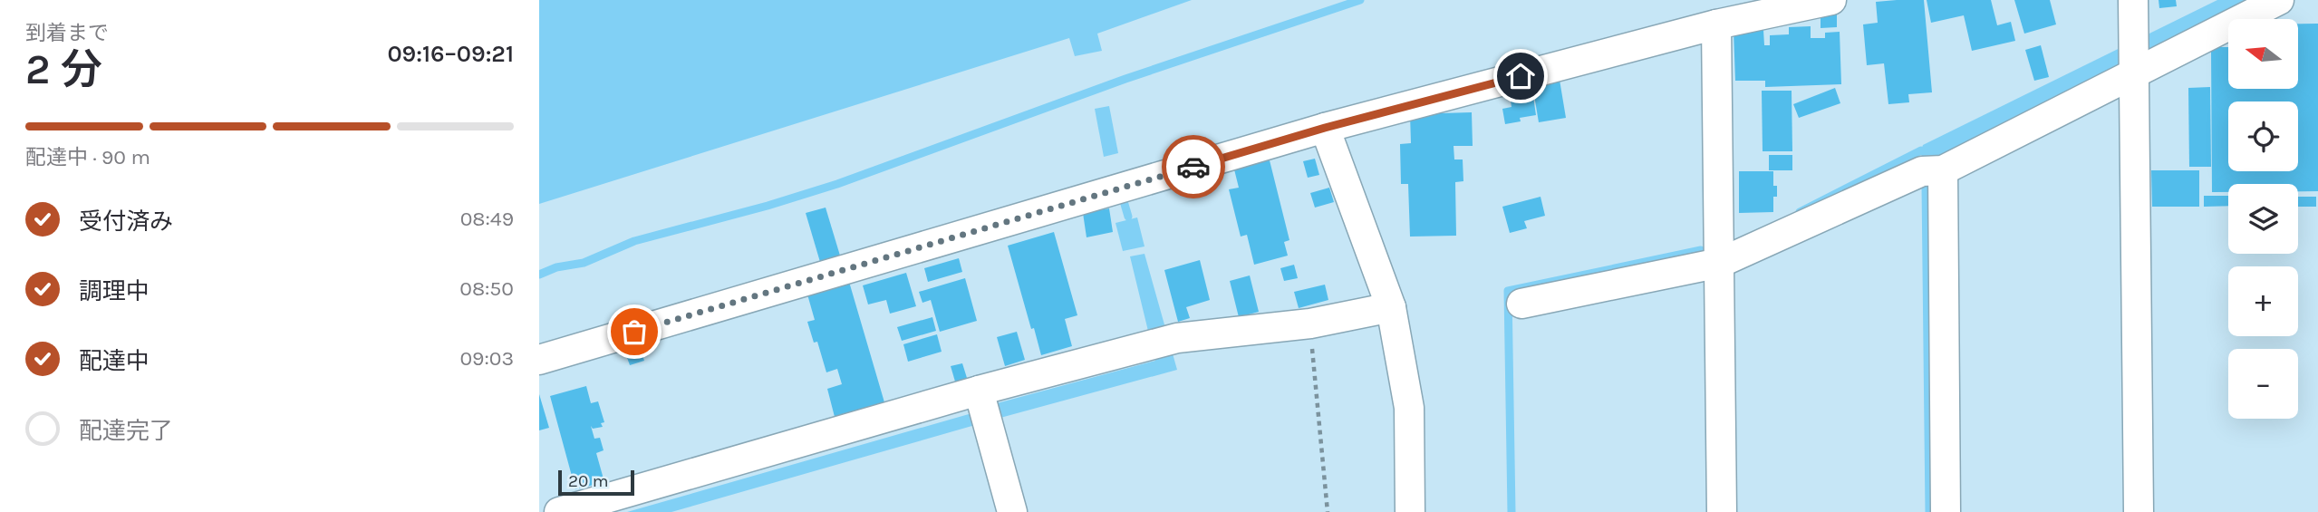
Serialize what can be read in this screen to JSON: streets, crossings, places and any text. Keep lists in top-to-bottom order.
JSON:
{
  "scale_bar": "20 m",
  "north": "left",
  "page": {
    "heading": ["2 分", "到着まで", "09:16–09:21"],
    "map_buttons": ["+", "−"],
    "bar": "配達中 · 90 m",
    "list": [
      ["受付済み", "08:49"],
      ["調理中", "08:50"],
      ["配達中", "09:03"],
      "配達完了"
    ],
    "scale": "20 m"
  }
}
